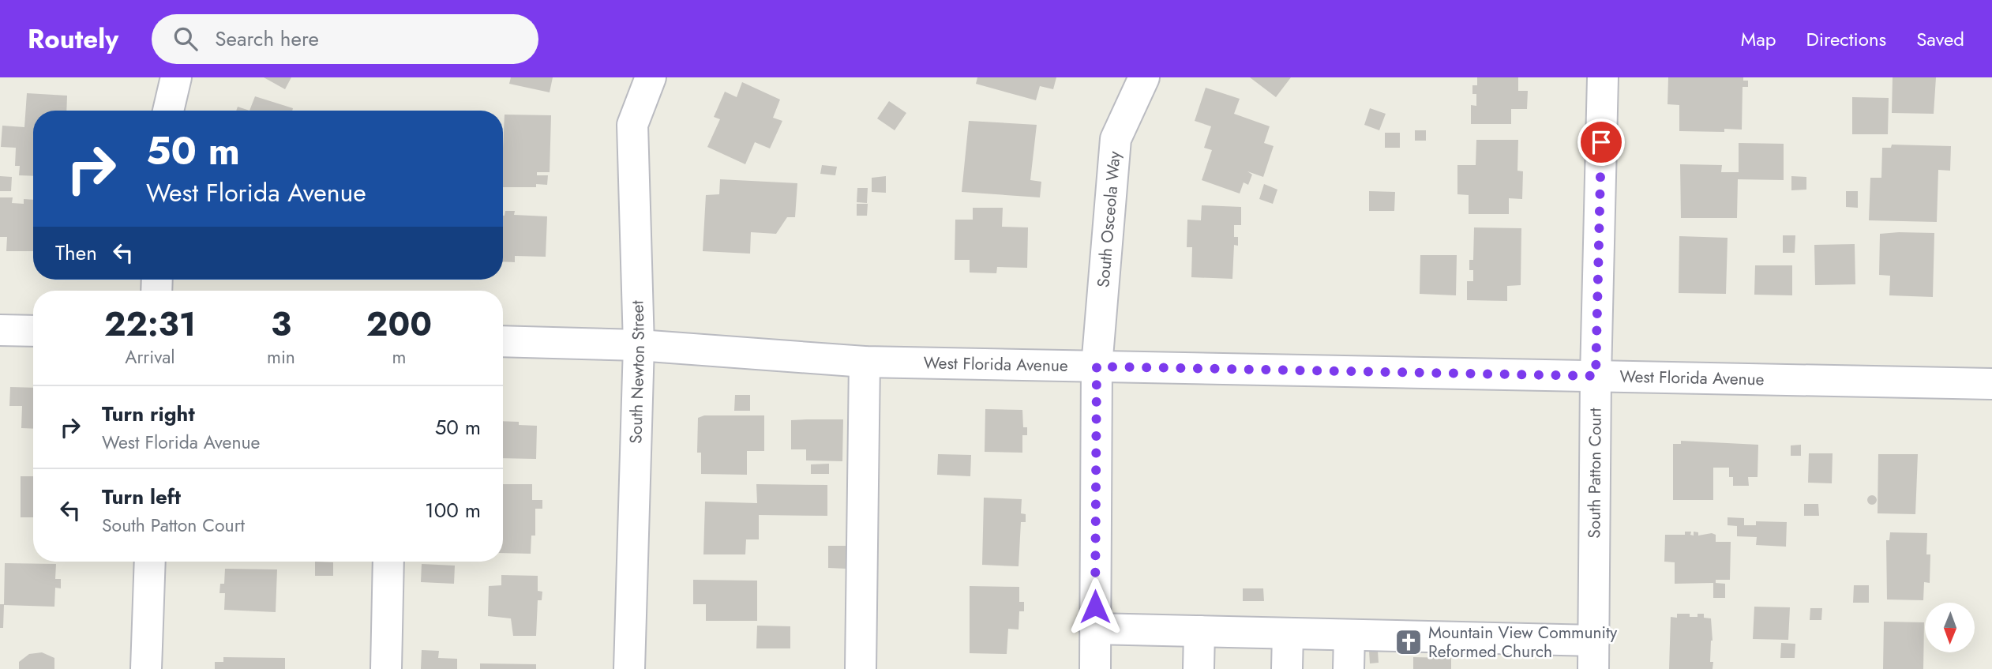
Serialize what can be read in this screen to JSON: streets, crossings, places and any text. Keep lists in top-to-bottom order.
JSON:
{
  "streets": {
    "street": [
      "South Osceola Way",
      "West Florida Avenue",
      "South Newton Street",
      "South Patton Court"
    ]
  },
  "crossings": [
    ["South Osceola Way", "West Florida Avenue"],
    ["West Florida Avenue", "South Newton Street"],
    ["West Florida Avenue", "South Patton Court"]
  ],
  "places": {
    "church": ["Mountain View Community Reformed Church"]
  },
  "north": "bottom",
  "page": {
    "header": "Routely",
    "search": "Search here",
    "nav": ["Map", "Directions", "Saved"],
    "turn": ["50 m", "West Florida Avenue"],
    "then": "Then",
    "eta": [
      "22:31",
      "Arrival",
      "3",
      "min",
      "200",
      "m"
    ],
    "list": [
      {
        "name": "Turn right",
        "note": "West Florida Avenue",
        "value": "50 m"
      },
      {
        "name": "Turn left",
        "note": "South Patton Court",
        "value": "100 m"
      }
    ]
  }
}
